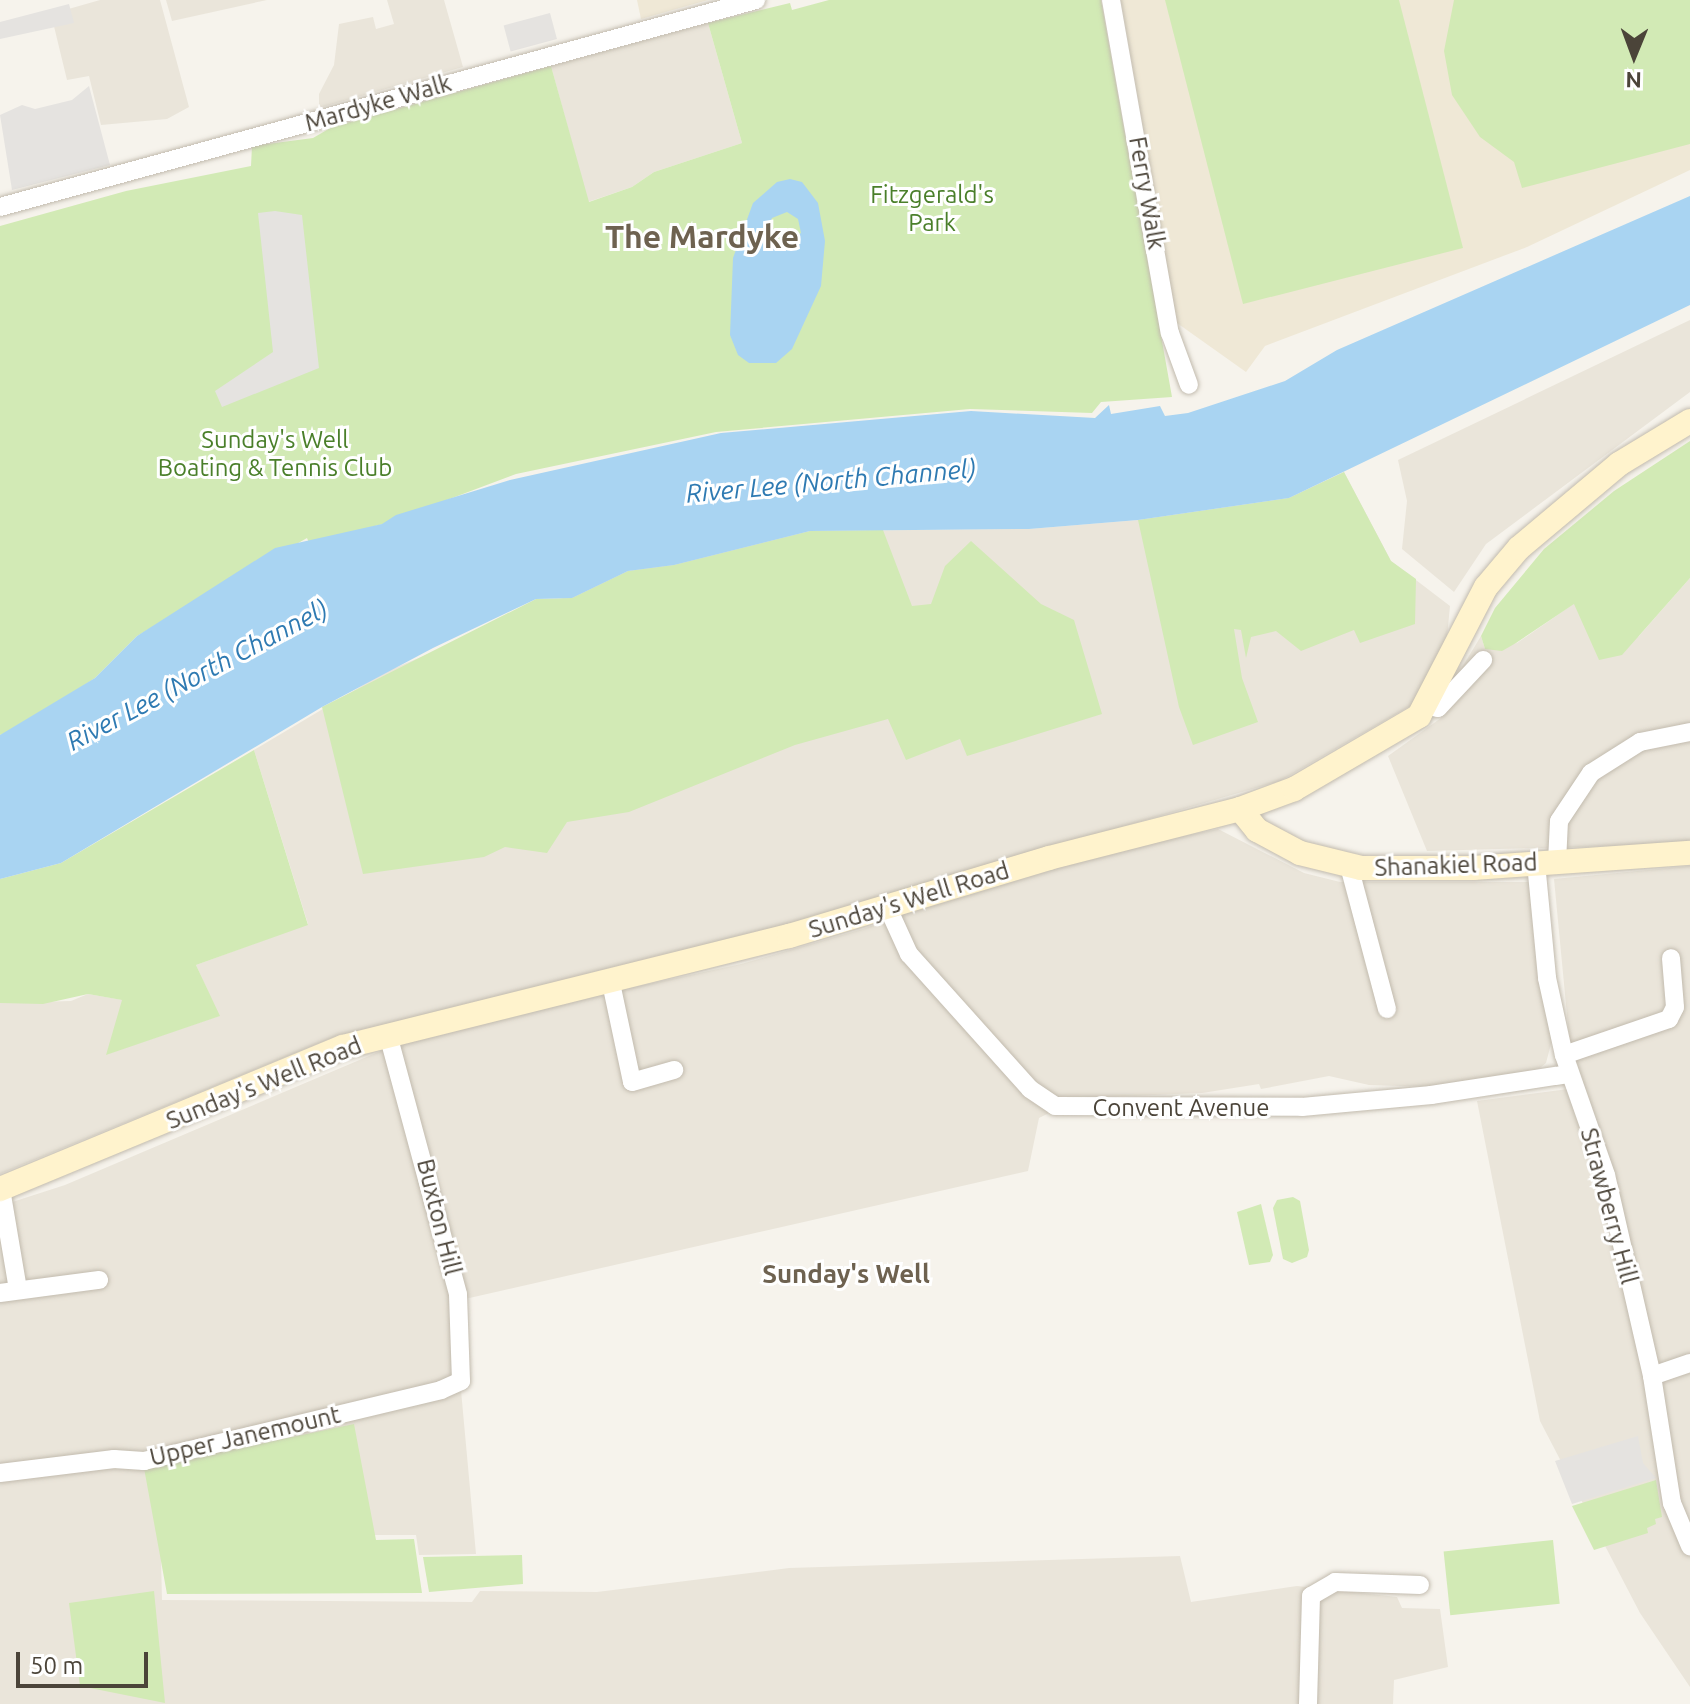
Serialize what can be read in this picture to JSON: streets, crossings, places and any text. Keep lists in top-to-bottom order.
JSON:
{
  "streets": {
    "main road": ["Shanakiel Road", "Sunday's Well Road"],
    "street": [
      "Mardyke Walk",
      "Ferry Walk",
      "Convent Avenue",
      "Strawberry Hill",
      "Buxton Hill",
      "Upper Janemount"
    ]
  },
  "crossings": [
    ["Shanakiel Road", "Sunday's Well Road"],
    ["Shanakiel Road", "Strawberry Hill"],
    ["Sunday's Well Road", "Convent Avenue"],
    ["Sunday's Well Road", "Buxton Hill"],
    ["Convent Avenue", "Strawberry Hill"],
    ["Buxton Hill", "Upper Janemount"]
  ],
  "districts": ["The Mardyke", "Sunday's Well"],
  "water": ["River Lee (North Channel)"],
  "parks": ["Fitzgerald's Park", "Sunday's Well Boating & Tennis Club"],
  "scale_bar": "50 m",
  "north": "bottom"
}
